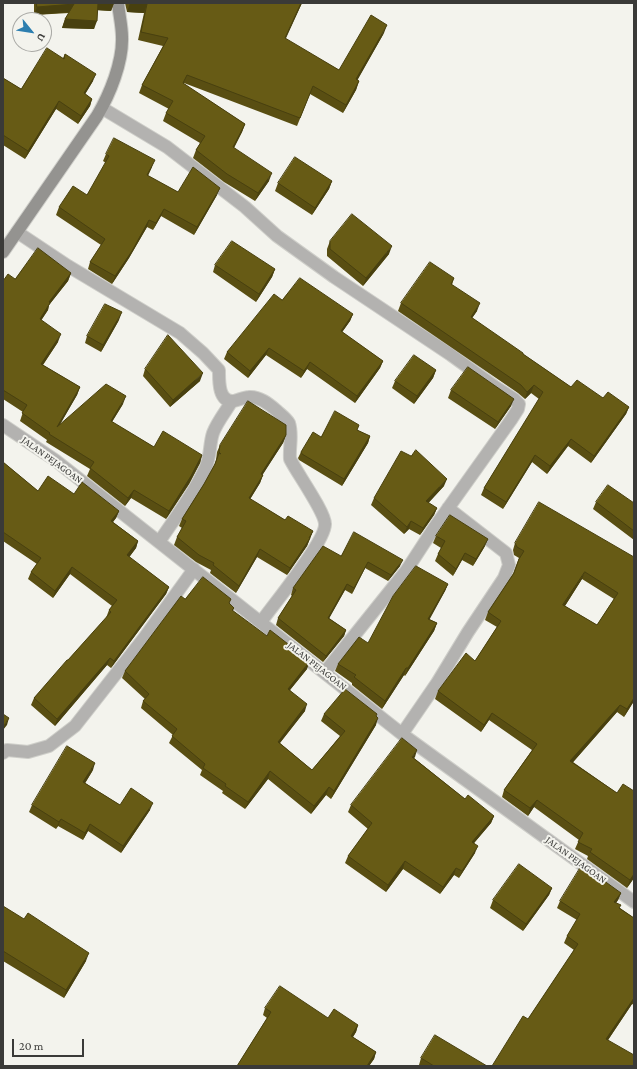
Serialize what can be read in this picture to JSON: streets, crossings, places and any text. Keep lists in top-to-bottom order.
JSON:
{
  "streets": {
    "street": ["JALAN PEJAGOAN"]
  },
  "scale_bar": "20 m",
  "north": "bottom right"
}
